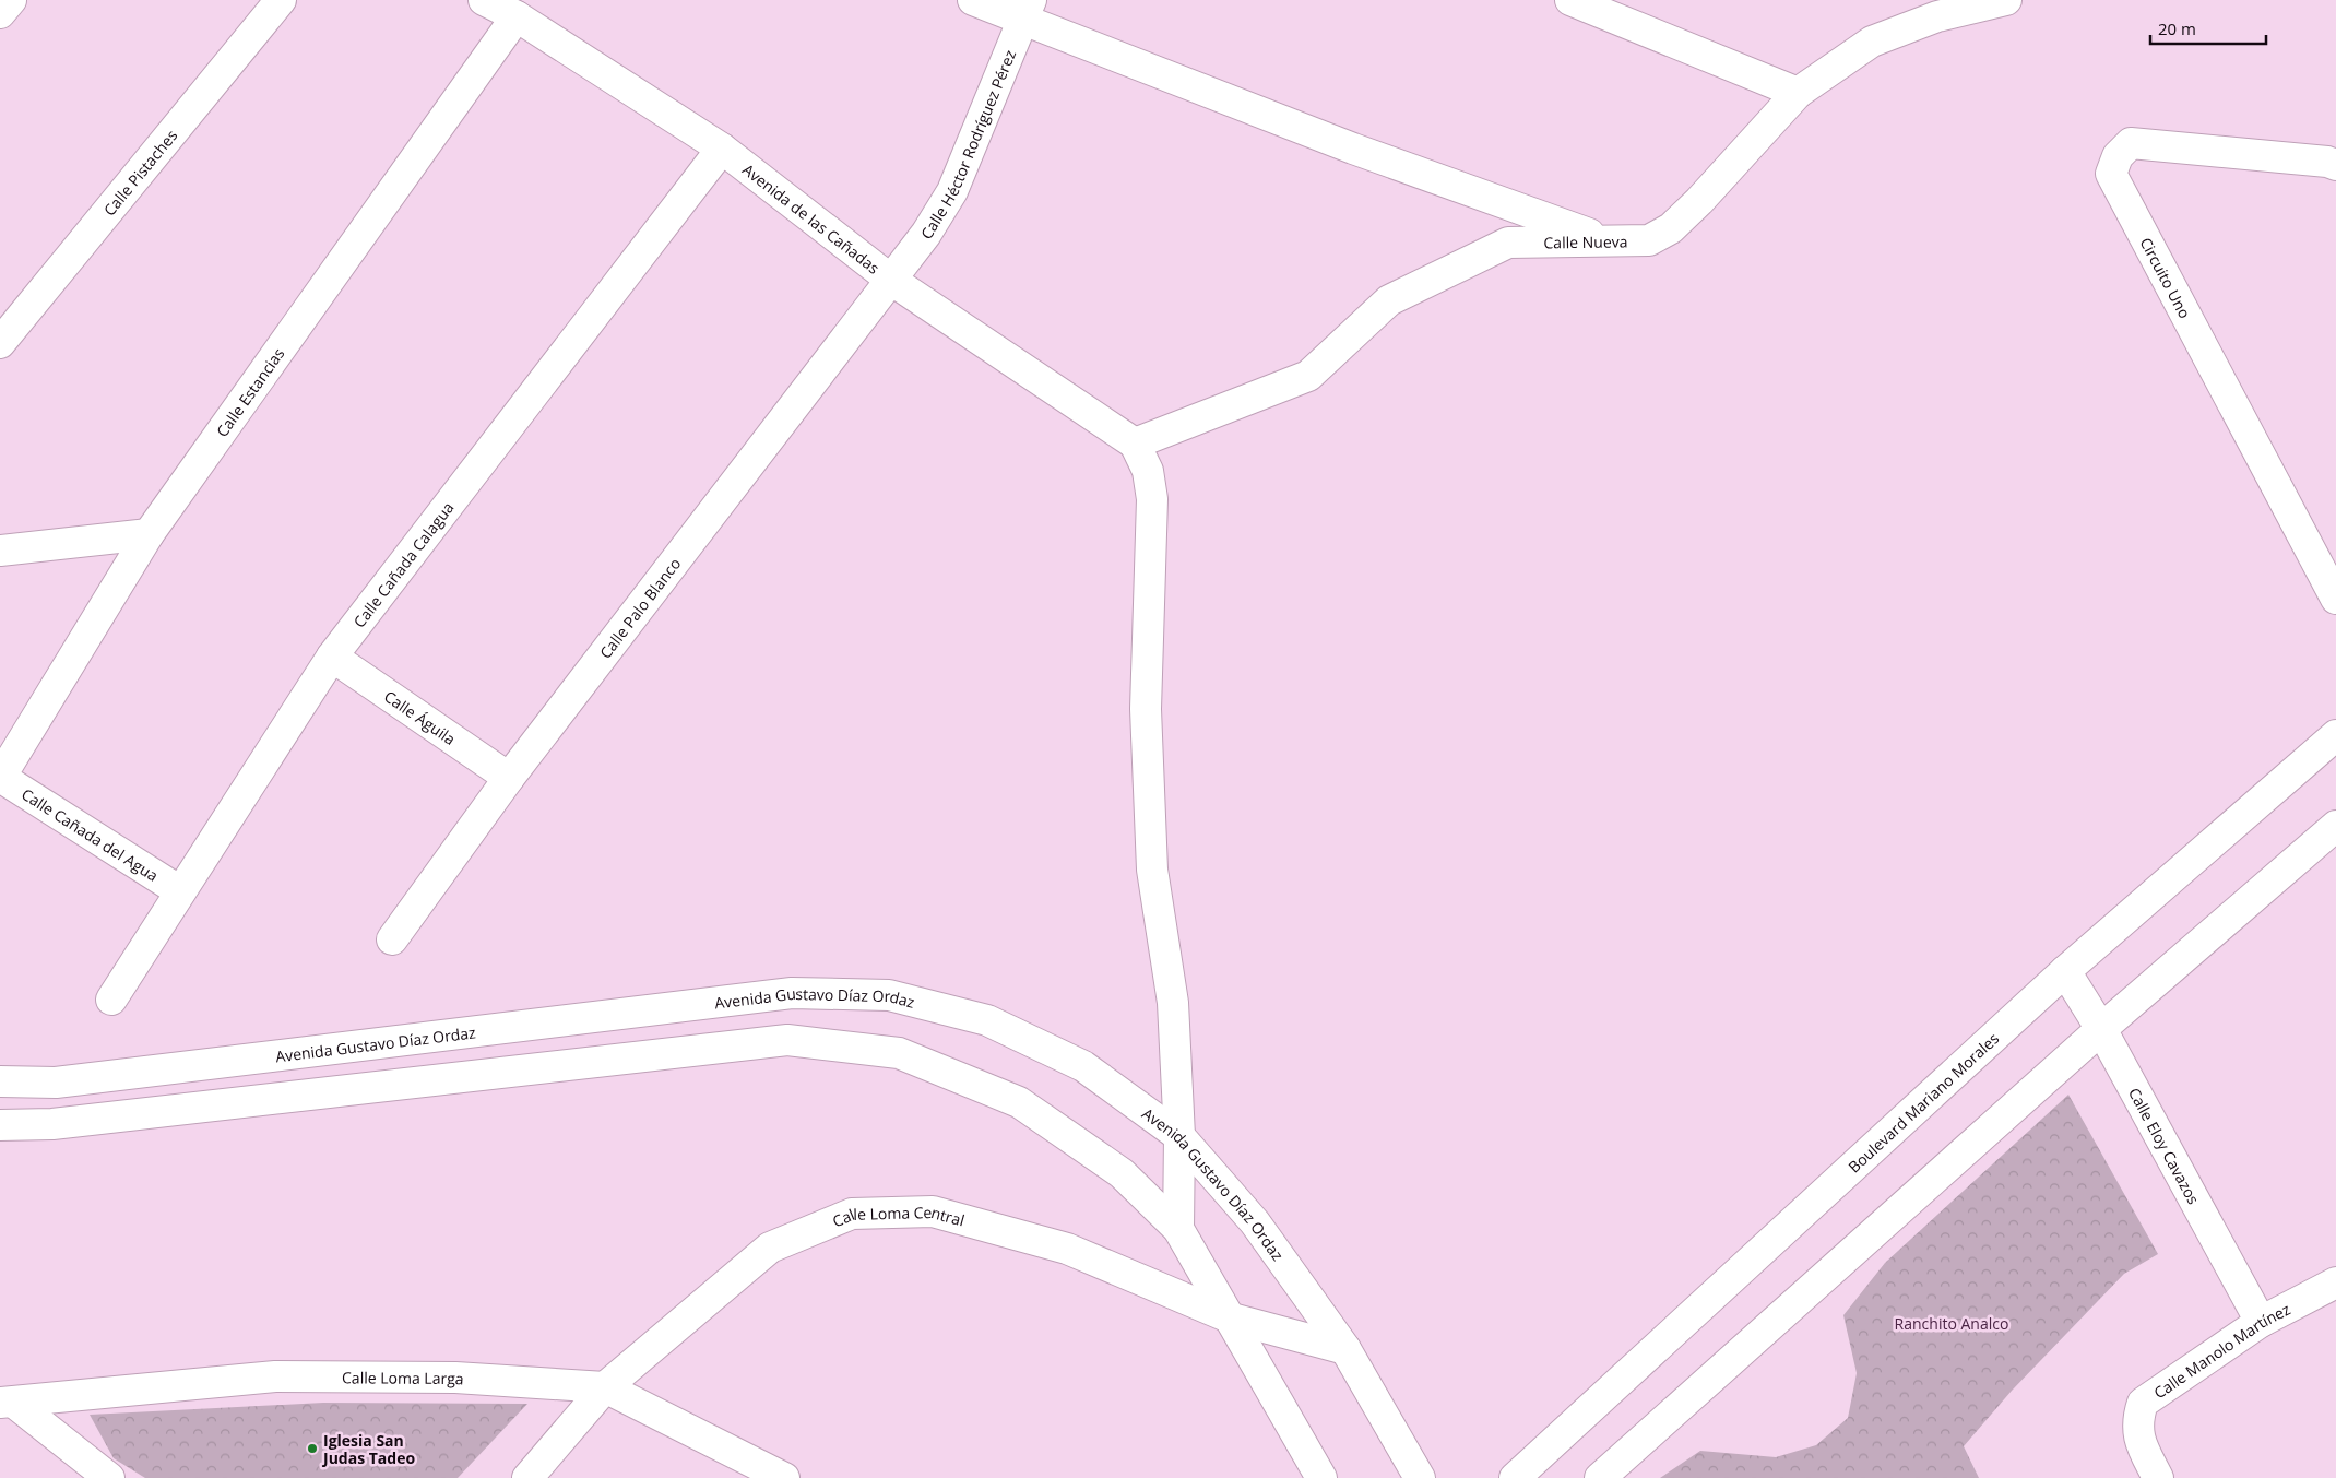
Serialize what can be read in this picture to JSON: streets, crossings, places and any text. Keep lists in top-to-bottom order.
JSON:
{
  "streets": {
    "street": [
      "Calle Héctor Rodríguez Pérez",
      "Calle Pistaches",
      "Avenida de las Cañadas",
      "Calle Nueva",
      "Circuito Uno",
      "Calle Estancias",
      "Calle Cañada Calagua",
      "Calle Palo Blanco",
      "Calle Águila",
      "Calle Cañada del Agua",
      "Avenida Gustavo Díaz Ordaz",
      "Boulevard Mariano Morales",
      "Calle Eloy Cavazos",
      "Calle Loma Central",
      "Calle Manolo Martínez",
      "Calle Loma Larga"
    ]
  },
  "crossings": [
    ["Calle Héctor Rodríguez Pérez", "Avenida de las Cañadas"],
    ["Calle Héctor Rodríguez Pérez", "Calle Palo Blanco"],
    ["Avenida de las Cañadas", "Calle Nueva"],
    ["Avenida de las Cañadas", "Calle Estancias"],
    ["Avenida de las Cañadas", "Calle Cañada Calagua"],
    ["Avenida de las Cañadas", "Calle Palo Blanco"],
    ["Calle Estancias", "Calle Cañada del Agua"],
    ["Calle Cañada Calagua", "Calle Águila"],
    ["Calle Cañada Calagua", "Calle Cañada del Agua"],
    ["Calle Palo Blanco", "Calle Águila"],
    ["Avenida Gustavo Díaz Ordaz", "Calle Loma Central"],
    ["Boulevard Mariano Morales", "Calle Eloy Cavazos"],
    ["Calle Eloy Cavazos", "Calle Manolo Martínez"],
    ["Calle Loma Central", "Calle Loma Larga"]
  ],
  "parks": ["Ranchito Analco"],
  "places": ["Iglesia San Judas Tadeo"],
  "scale_bar": "20 m"
}
